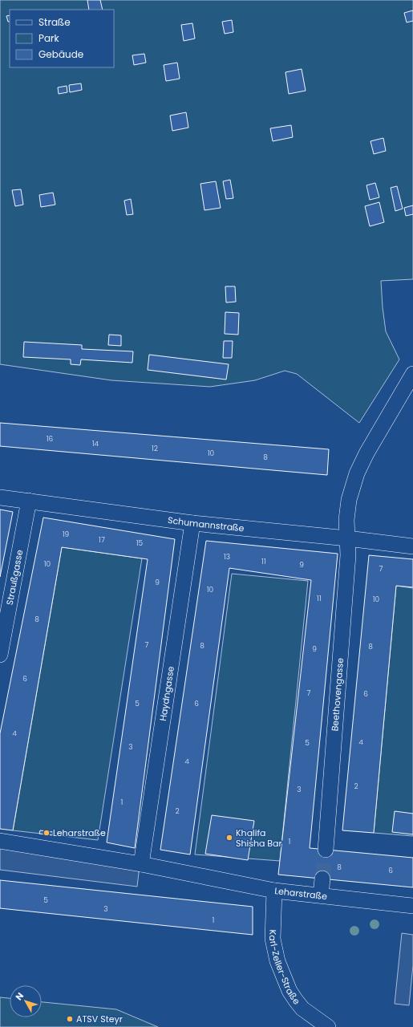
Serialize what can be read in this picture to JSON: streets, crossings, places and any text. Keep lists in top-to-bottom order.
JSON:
{
  "streets": {
    "street": [
      "Schumannstraße",
      "Straußgasse",
      "Haydngasse",
      "Beethovengasse",
      "Leharstraße",
      "Karl-Zeller-Straße"
    ]
  },
  "crossings": [
    ["Schumannstraße", "Straußgasse"],
    ["Schumannstraße", "Haydngasse"],
    ["Schumannstraße", "Beethovengasse"],
    ["Haydngasse", "Leharstraße"],
    ["Leharstraße", "Karl-Zeller-Straße"]
  ],
  "places": ["Leharstraße", "Khalifa Shisha Bar", "ATSV Steyr"],
  "house_numbers": [
    "16",
    "14",
    "12",
    "10",
    "8",
    "19",
    "17",
    "15",
    "13",
    "11",
    "10",
    "9",
    "7",
    "9",
    "10",
    "11",
    "10",
    "8",
    "7",
    "8",
    "8",
    "9",
    "6",
    "7",
    "6",
    "5",
    "6",
    "4",
    "4",
    "5",
    "3",
    "4",
    "2",
    "3",
    "1",
    "2",
    "1",
    "8",
    "6",
    "5",
    "3",
    "1"
  ],
  "legend": ["Straße", "Park", "Gebäude"],
  "north": "top left"
}
